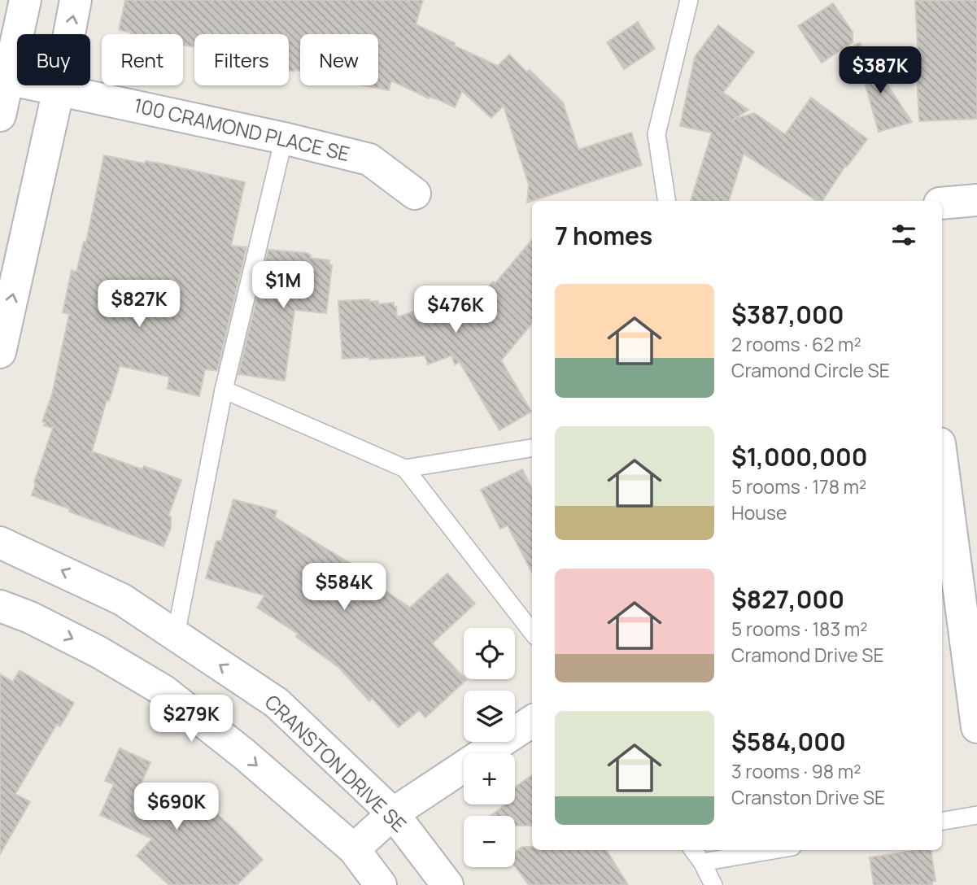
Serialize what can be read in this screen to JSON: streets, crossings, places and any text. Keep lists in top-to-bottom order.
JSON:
{
  "streets": {
    "street": ["100 CRAMOND PLACE SE", "CRANSTON DRIVE SE"]
  },
  "page": {
    "chip": [
      "Buy",
      "Rent",
      "Filters",
      "New"
    ],
    "price": [
      "$387K",
      "$1M",
      "$827K",
      "$476K",
      "$584K",
      "$279K",
      "$690K"
    ],
    "heading": "7 homes",
    "list": [
      {
        "name": "$387,000",
        "note": "2 rooms · 62 m² · Cramond Circle SE"
      },
      {
        "name": "$1,000,000",
        "note": "5 rooms · 178 m² · House"
      },
      {
        "name": "$827,000",
        "note": "5 rooms · 183 m² · Cramond Drive SE"
      },
      {
        "name": "$584,000",
        "note": "3 rooms · 98 m² · Cranston Drive SE"
      }
    ],
    "map_buttons": ["+", "−"]
  }
}
